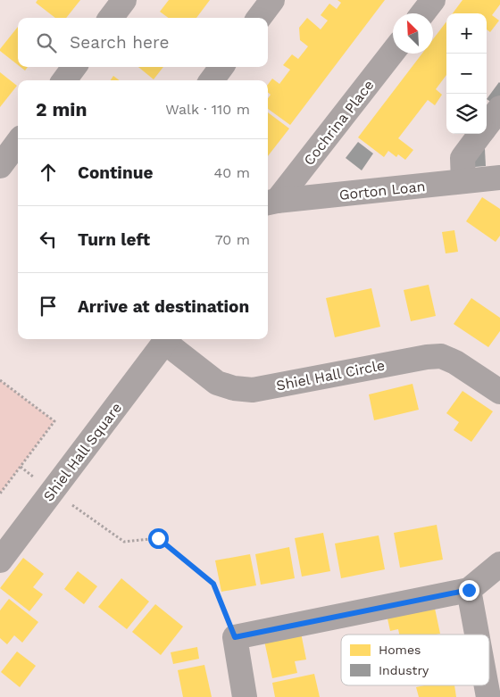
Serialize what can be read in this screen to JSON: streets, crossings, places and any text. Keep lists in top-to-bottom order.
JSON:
{
  "streets": {
    "street": [
      "Cochrina Place",
      "Gorton Loan",
      "Shiel Hall Circle",
      "Shiel Hall Square"
    ]
  },
  "crossings": [
    ["Cochrina Place", "Gorton Loan"],
    ["Shiel Hall Circle", "Shiel Hall Square"]
  ],
  "legend": ["Homes", "Industry"],
  "north": "top left",
  "page": {
    "map_buttons": ["+", "−"],
    "search": "Search here",
    "heading": ["2 min", "Walk · 110 m"],
    "list": [
      ["Continue", "40 m"],
      ["Turn left", "70 m"],
      "Arrive at destination"
    ]
  }
}
